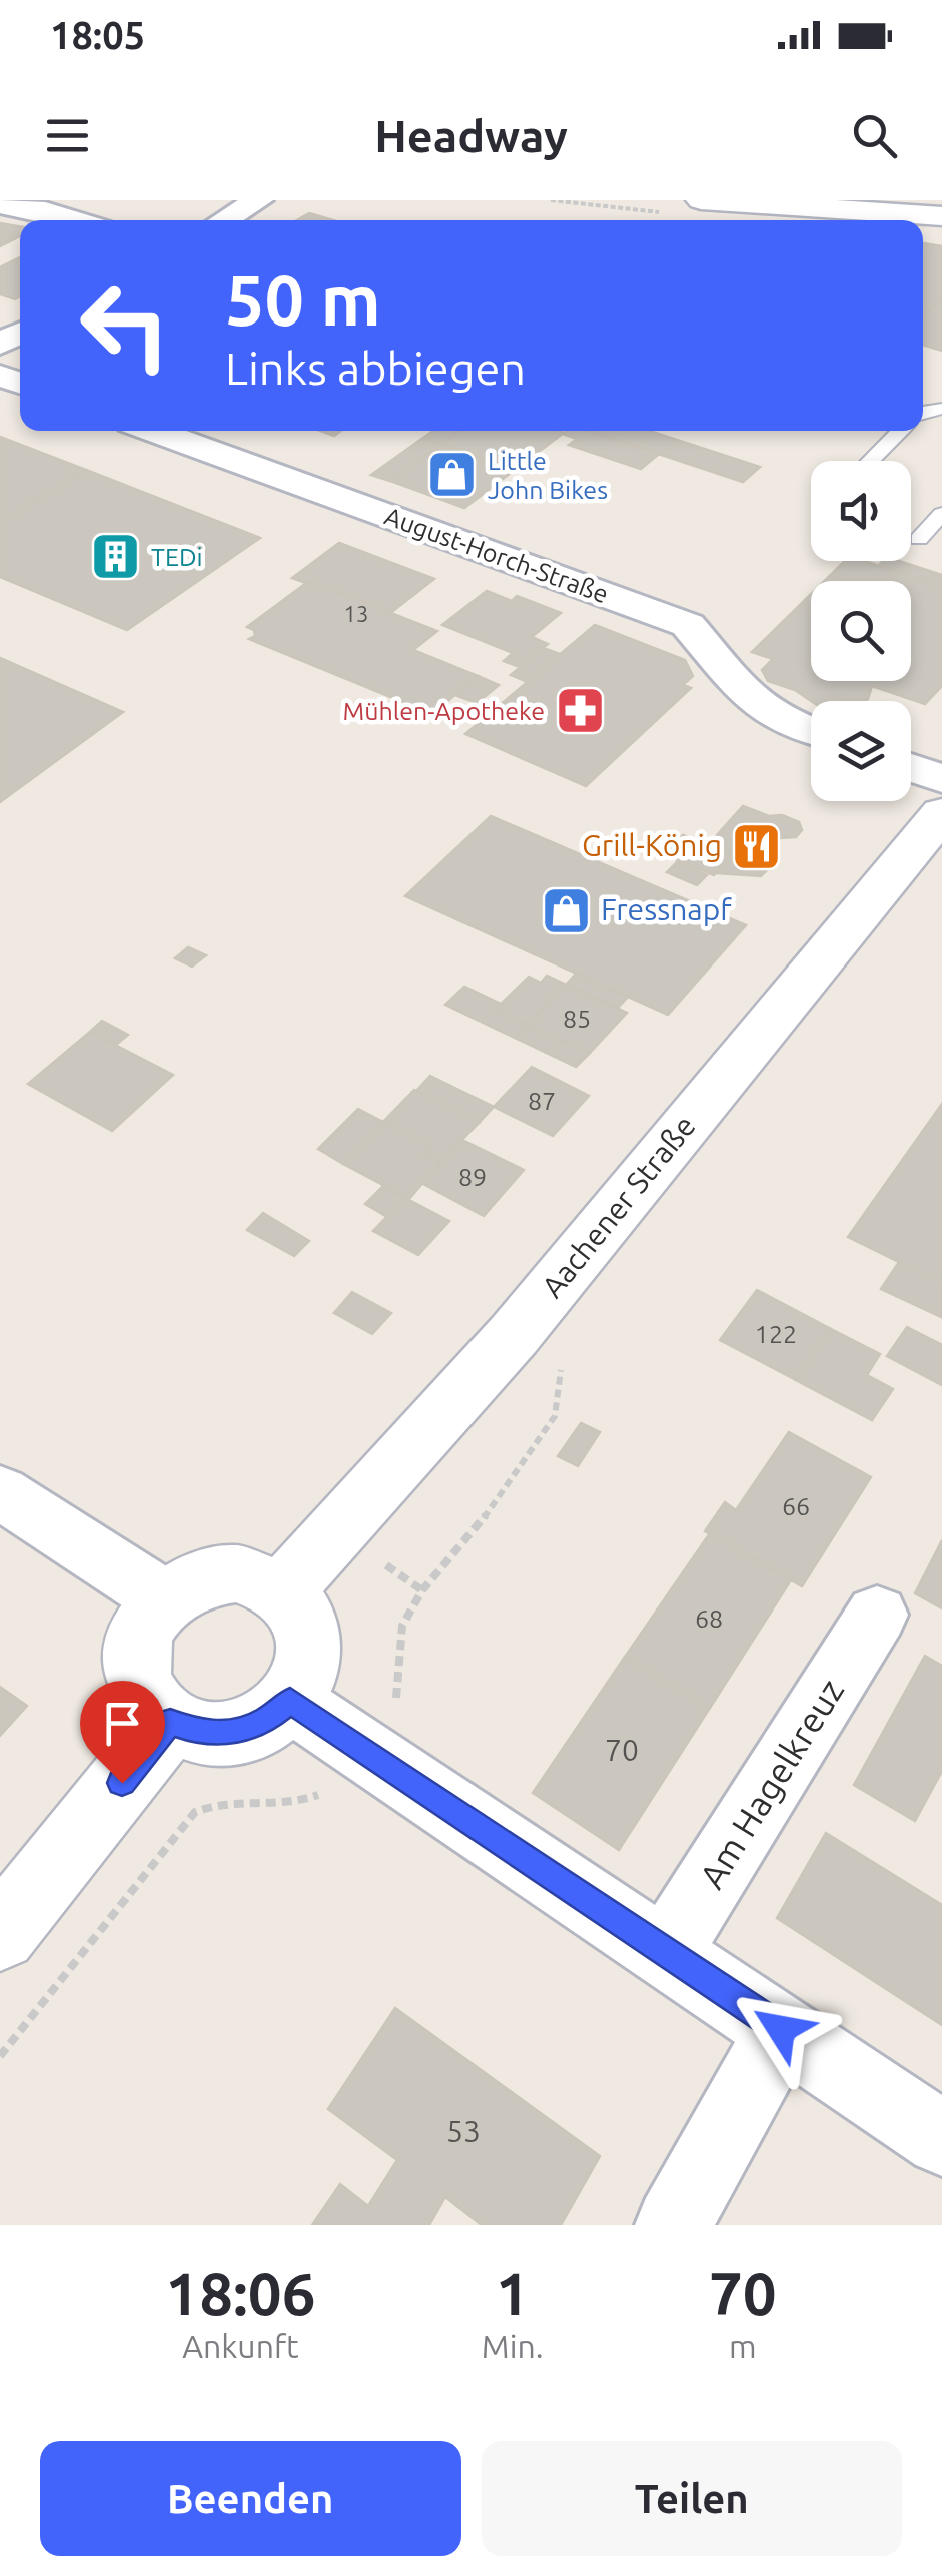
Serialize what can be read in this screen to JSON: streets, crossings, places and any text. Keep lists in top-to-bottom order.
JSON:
{
  "streets": {
    "main road": ["Aachener Straße"],
    "street": ["August-Horch-Straße", "Am Hagelkreuz"]
  },
  "places": {
    "shop": ["Little John Bikes", "Fressnapf"],
    "building": ["TEDi"],
    "pharmacy": ["Mühlen-Apotheke"],
    "restaurant": ["Grill-König"]
  },
  "house_numbers": [
    "13",
    "85",
    "87",
    "89",
    "122",
    "66",
    "68",
    "70",
    "53"
  ],
  "page": {
    "status": "18:05",
    "header": "Headway",
    "turn": ["50 m", "Links abbiegen"],
    "eta": [
      "18:06",
      "Ankunft",
      "1",
      "Min.",
      "70",
      "m"
    ],
    "buttons": ["Beenden", "Teilen"]
  }
}
